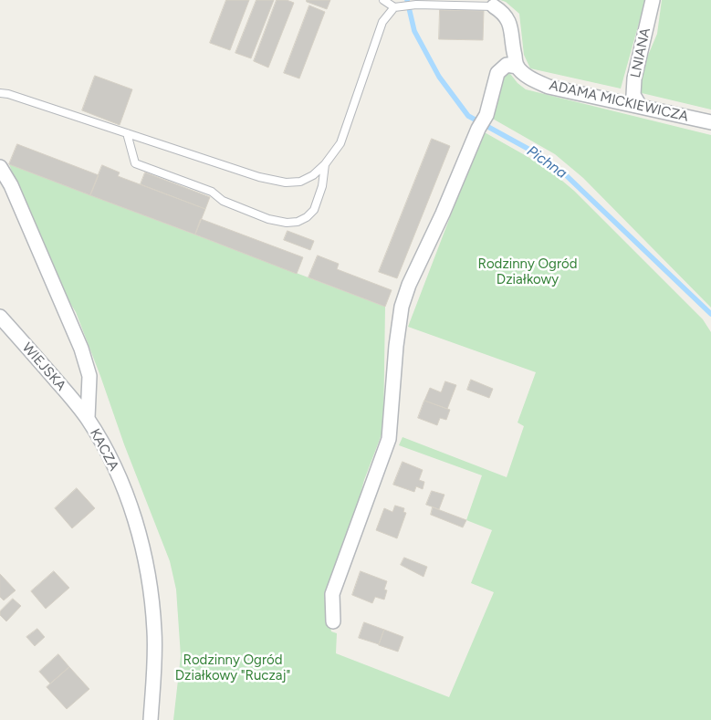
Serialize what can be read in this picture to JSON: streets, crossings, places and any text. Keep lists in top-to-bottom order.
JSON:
{
  "streets": {
    "street": [
      "LNIANA",
      "ADAMA MICKIEWICZA",
      "WIEJSKA",
      "KACZA"
    ]
  },
  "crossings": [
    ["LNIANA", "ADAMA MICKIEWICZA"],
    ["WIEJSKA", "KACZA"]
  ],
  "water": ["Pichna"],
  "parks": ["Rodzinny Ogród Działkowy", "Rodzinny Ogród Działkowy \"Ruczaj\""]
}
